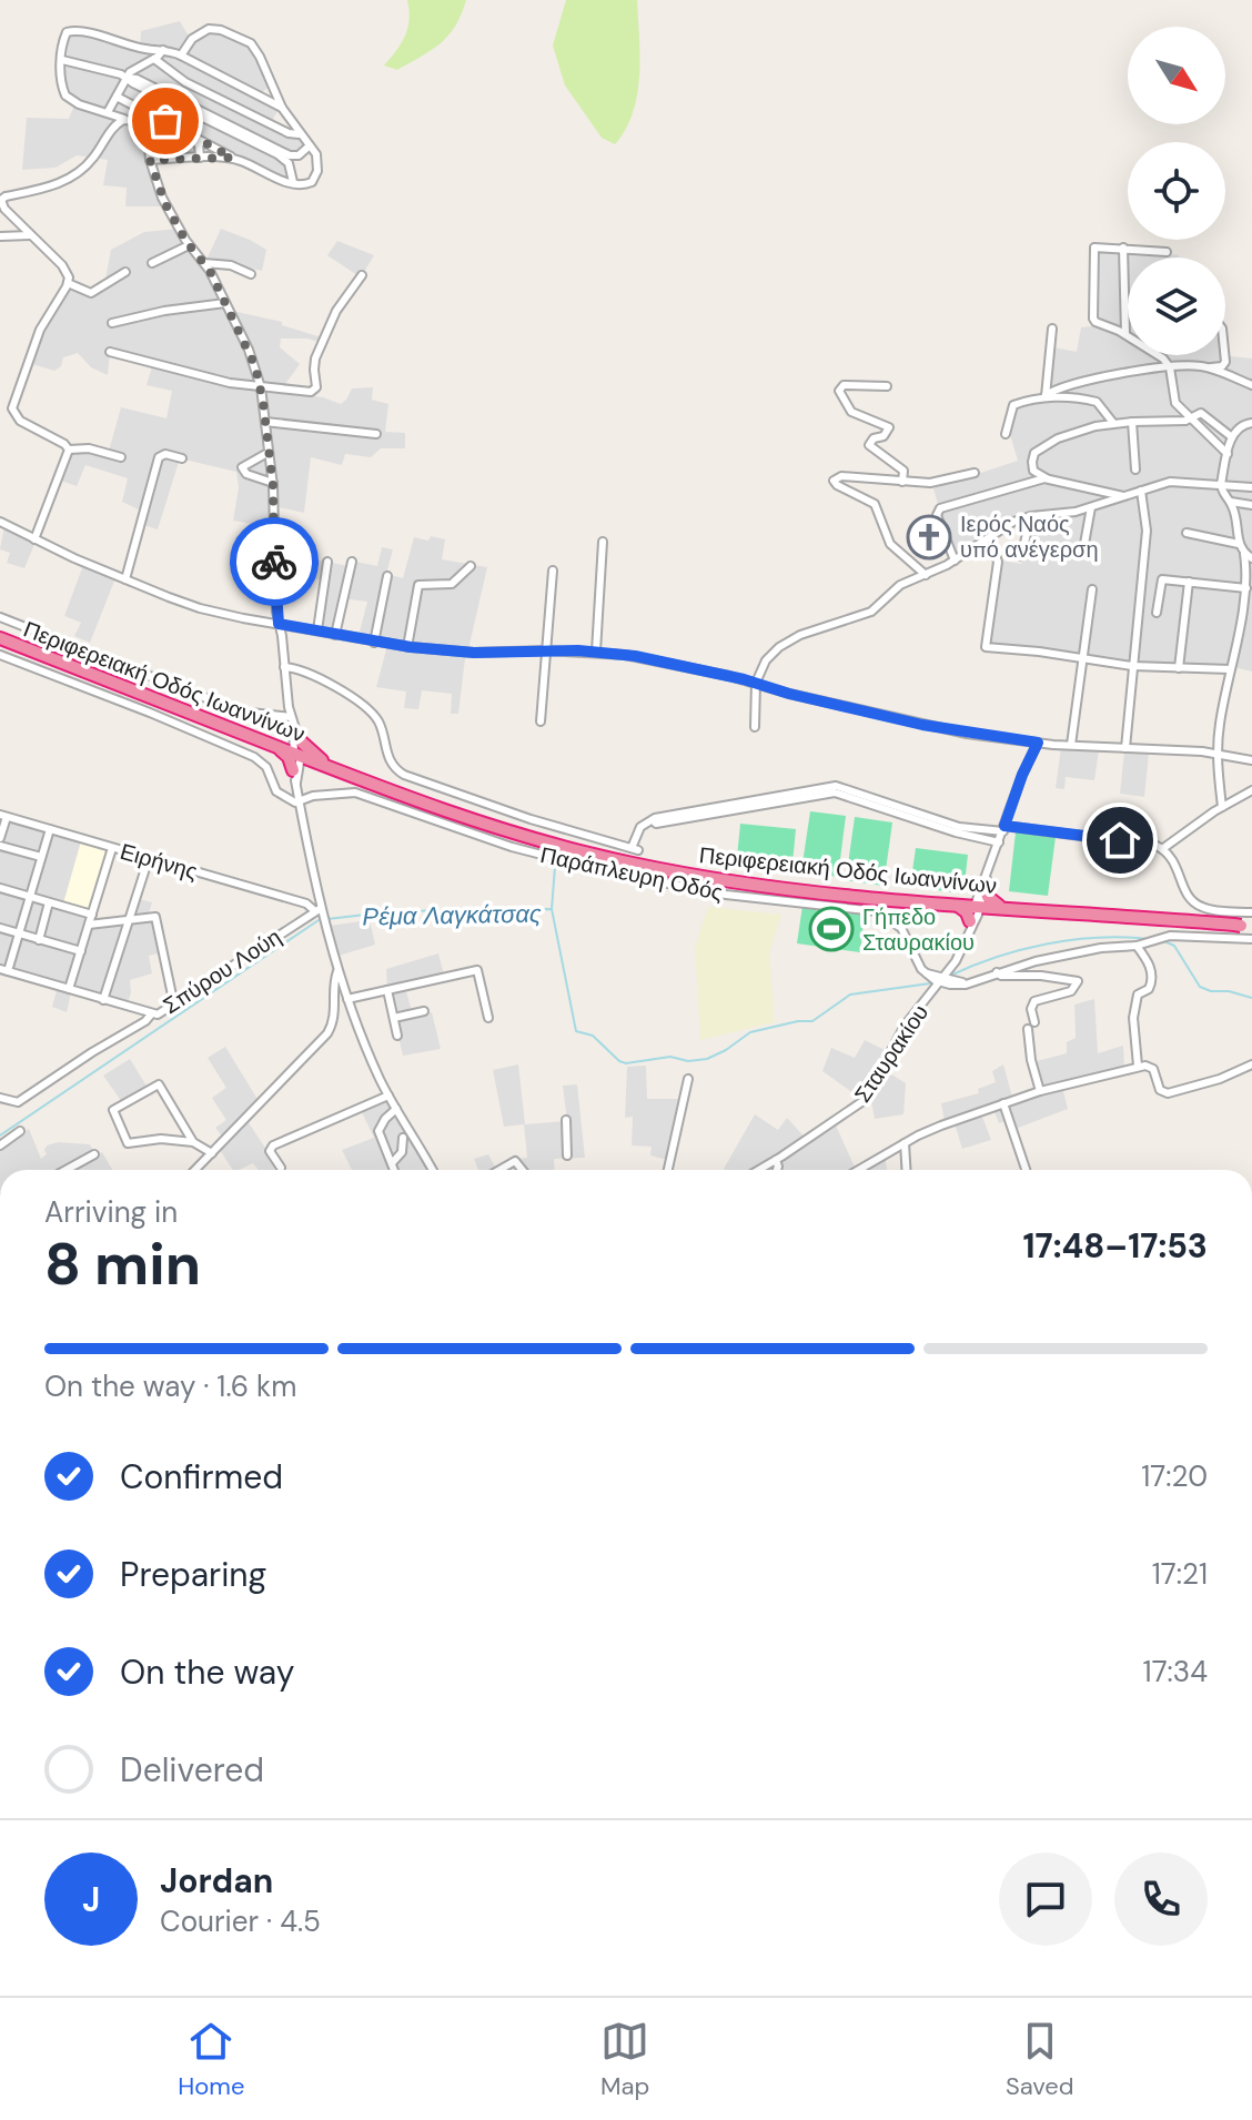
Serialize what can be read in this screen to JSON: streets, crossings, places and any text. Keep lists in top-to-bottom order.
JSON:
{
  "streets": {
    "highway": ["Περιφερειακή Οδός Ιωαννίνων"],
    "street": [
      "Ειρήνης",
      "Παράπλευρη Οδός",
      "Σπύρου Λούη",
      "Σταυρακίου"
    ]
  },
  "crossings": [
    ["Περιφερειακή Οδός Ιωαννίνων", "Σταυρακίου"],
    ["Ειρήνης", "Σπύρου Λούη"],
    ["Παράπλευρη Οδός", "Σταυρακίου"]
  ],
  "water": ["Ρέμα Λαγκάτσας"],
  "places": {
    "church": ["Ιερός Ναός υπό ανέγερση"],
    "sports": ["Γήπεδο Σταυρακίου"]
  },
  "north": "bottom right",
  "page": {
    "heading": ["8 min", "Arriving in", "17:48–17:53"],
    "panel": ["Jordan", "Courier · 4.5"],
    "bar": "On the way · 1.6 km",
    "list": [
      ["Confirmed", "17:20"],
      ["Preparing", "17:21"],
      ["On the way", "17:34"],
      "Delivered"
    ],
    "round": "J",
    "tabs": ["Home", "Map", "Saved"]
  }
}
